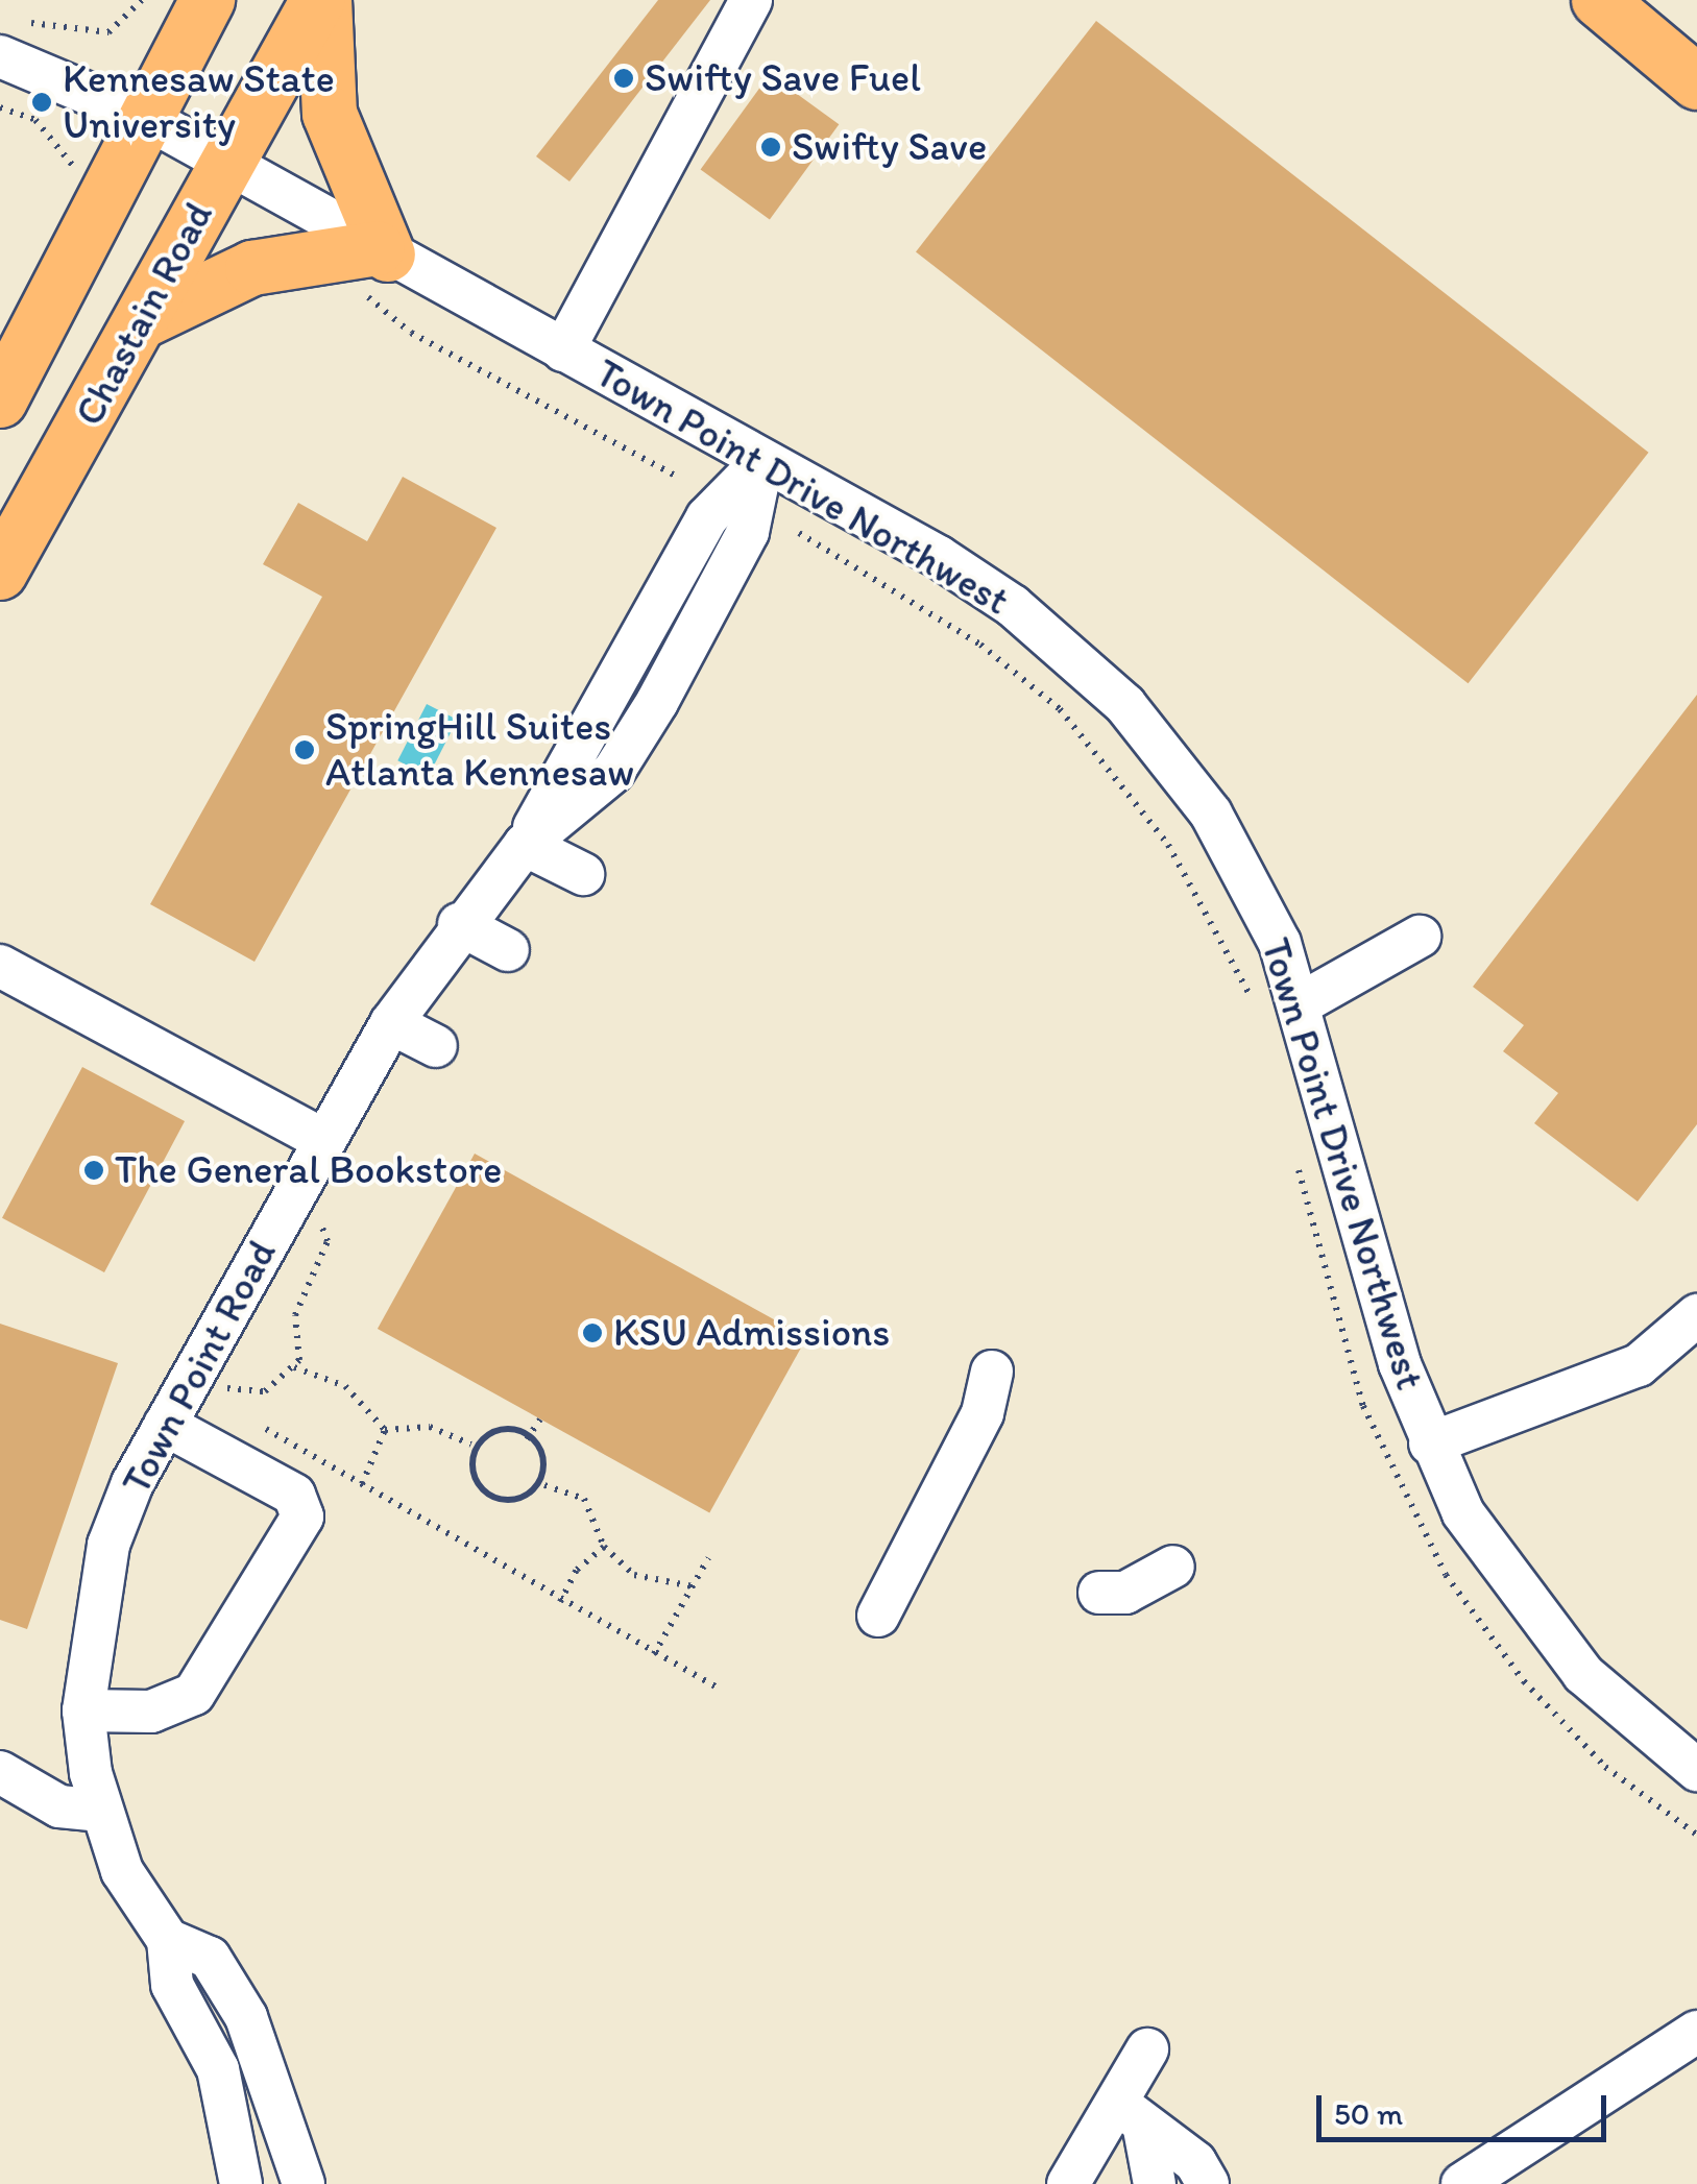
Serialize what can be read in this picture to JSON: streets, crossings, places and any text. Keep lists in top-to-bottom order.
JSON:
{
  "streets": {
    "main road": ["Chastain Road"],
    "street": ["Town Point Drive Northwest", "Town Point Road"]
  },
  "crossings": [
    ["Chastain Road", "Town Point Drive Northwest"],
    ["Town Point Drive Northwest", "Town Point Road"]
  ],
  "places": [
    "Swifty Save Fuel",
    "Kennesaw State University",
    "Swifty Save",
    "SpringHill Suites Atlanta Kennesaw",
    "The General Bookstore",
    "KSU Admissions"
  ],
  "scale_bar": "50 m"
}
